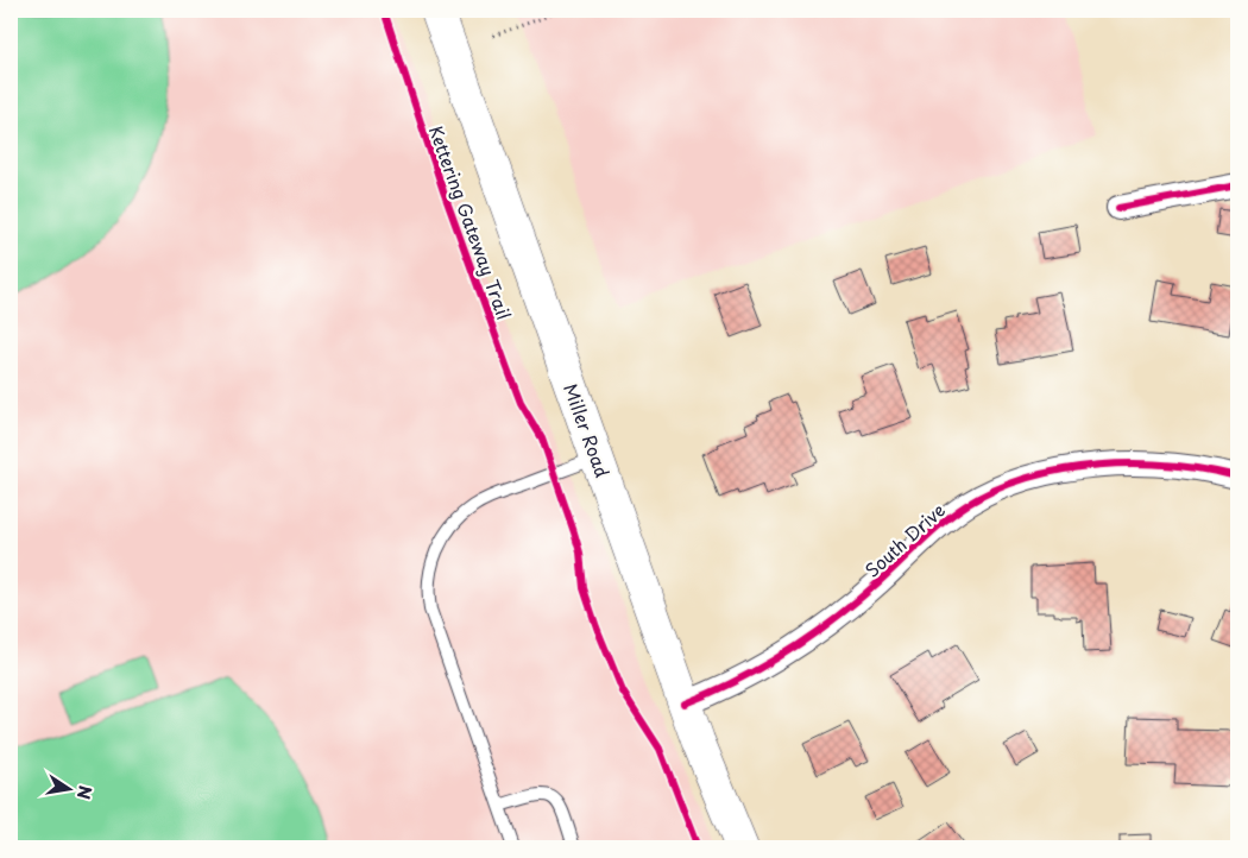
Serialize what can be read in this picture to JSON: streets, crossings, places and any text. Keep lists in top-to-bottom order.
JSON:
{
  "streets": {
    "main road": ["Miller Road"],
    "street": ["South Drive"],
    "cycle path": ["Kettering Gateway Trail"]
  },
  "crossings": [
    ["Miller Road", "South Drive"]
  ],
  "north": "right"
}
